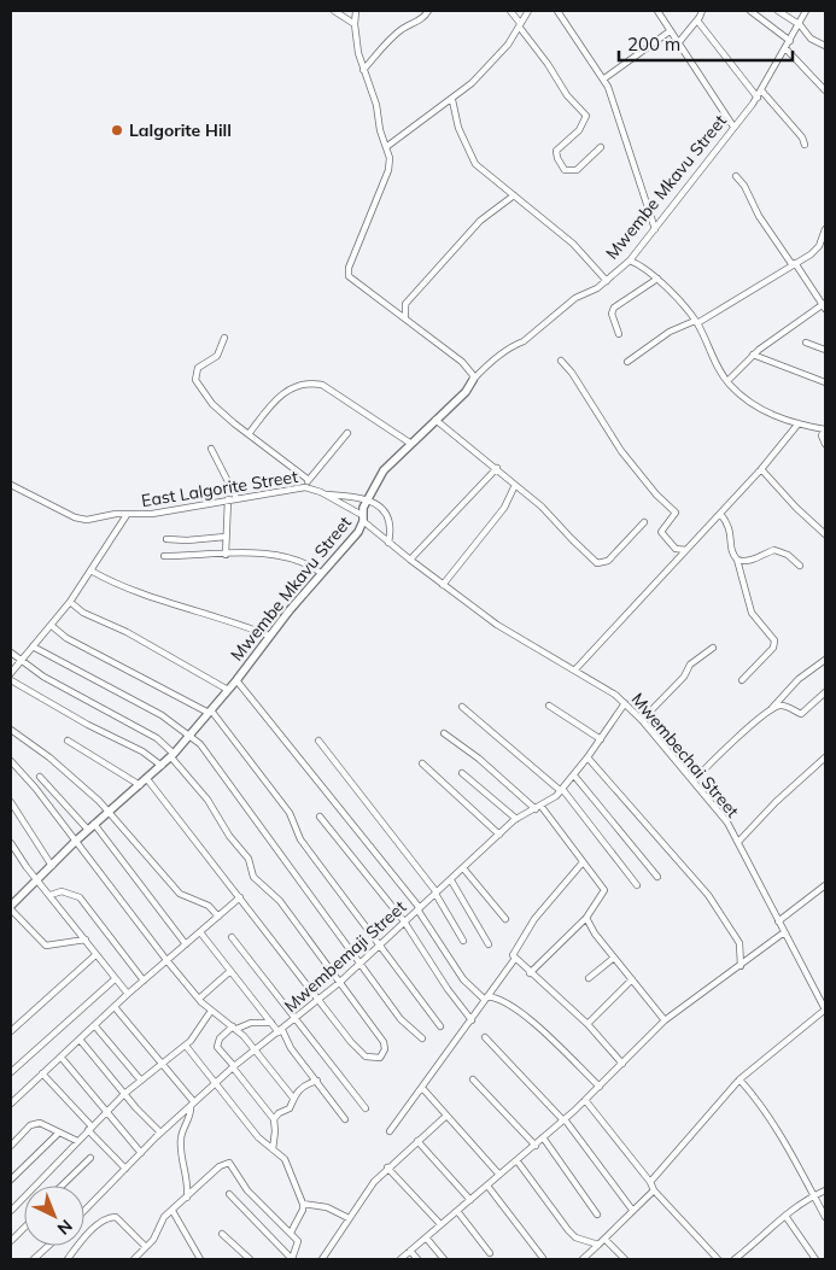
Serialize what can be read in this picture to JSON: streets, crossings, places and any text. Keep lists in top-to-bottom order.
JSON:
{
  "streets": {
    "street": [
      "Mwembe Mkavu Street",
      "East Lalgorite Street",
      "Mwembechai Street",
      "Mwembemaji Street"
    ]
  },
  "crossings": [
    ["Mwembe Mkavu Street", "East Lalgorite Street"],
    ["Mwembe Mkavu Street", "Mwembechai Street"],
    ["East Lalgorite Street", "Mwembechai Street"],
    ["Mwembechai Street", "Mwembemaji Street"]
  ],
  "places": ["Lalgorite Hill"],
  "scale_bar": "200 m",
  "north": "bottom right"
}
